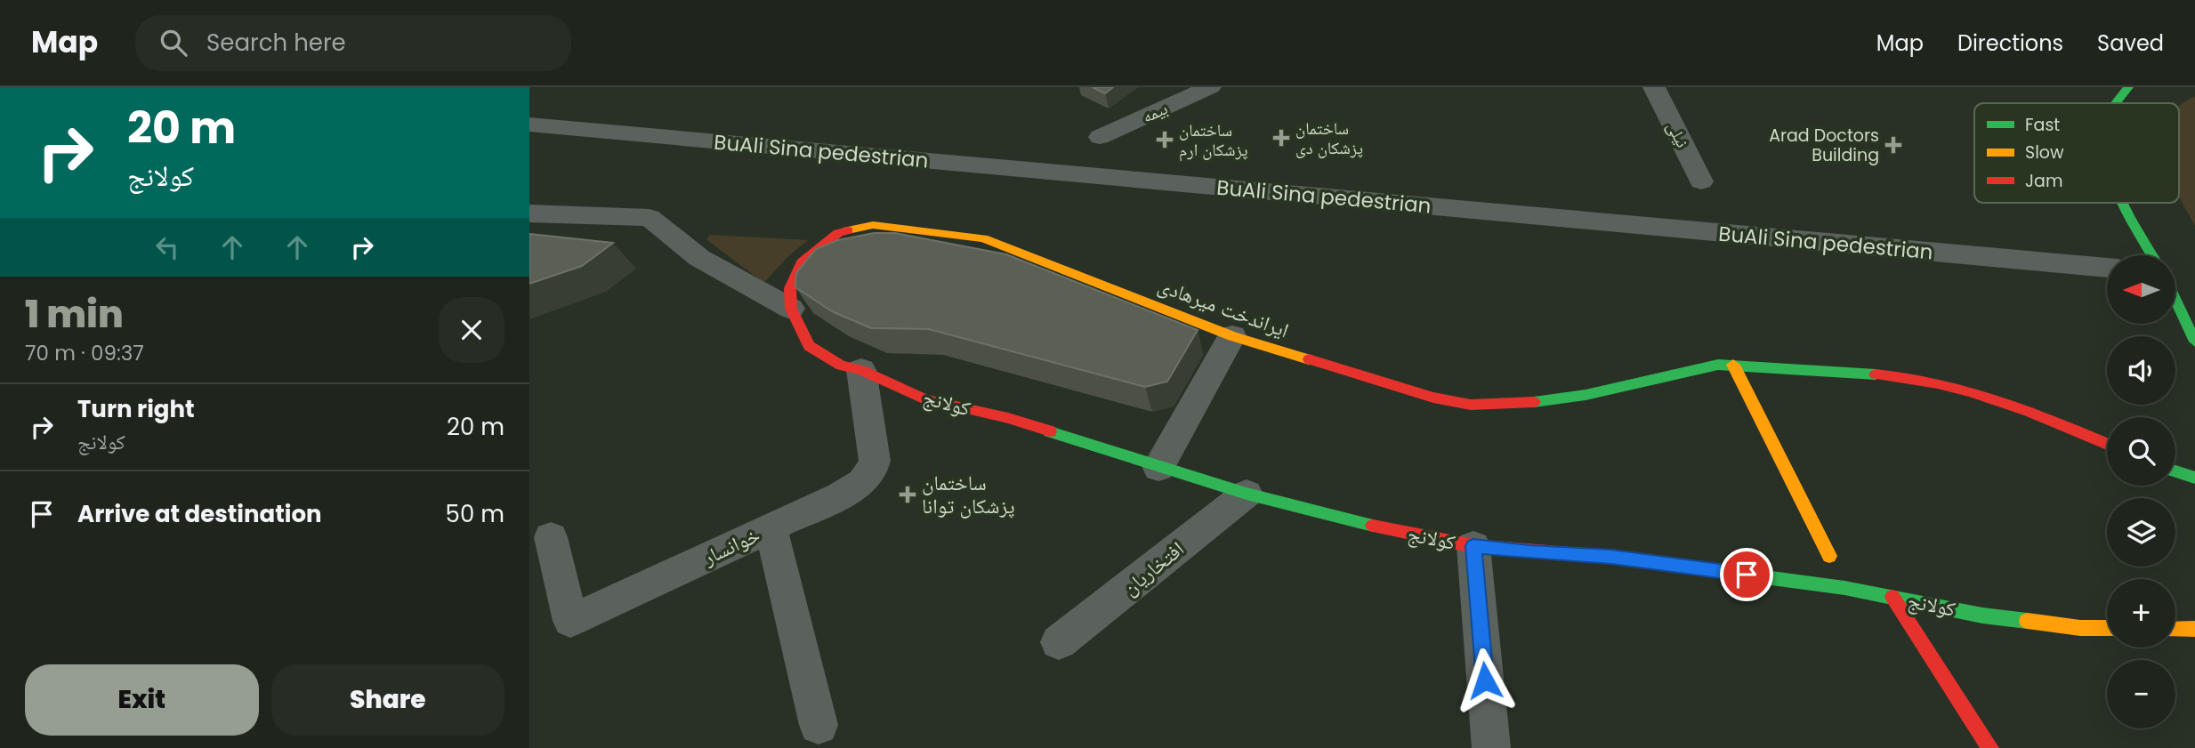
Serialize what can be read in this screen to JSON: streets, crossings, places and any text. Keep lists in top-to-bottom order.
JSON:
{
  "streets": {
    "street": [
      "بیمه",
      "نیلی",
      "BuAli Sina pedestrian",
      "ایراندخت میرهادی",
      "کولانج",
      "خوانسار",
      "افتخاریان"
    ]
  },
  "crossings": [
    ["ایراندخت میرهادی", "کولانج"],
    ["کولانج", "خوانسار"],
    ["کولانج", "افتخاریان"]
  ],
  "places": {
    "health": [
      "ساختمان پزشکان دی",
      "ساختمان پزشکان ارم",
      "Arad Doctors Building",
      "ساختمان پزشکان توانا"
    ]
  },
  "legend": ["Fast", "Slow", "Jam"],
  "north": "left",
  "page": {
    "header": "Map",
    "search": "Search here",
    "nav": ["Map", "Directions", "Saved"],
    "turn": ["20 m", "کولانج"],
    "map_buttons": ["+", "−"],
    "heading": ["1 min", "70 m · 09:37"],
    "list": [
      {
        "name": "Turn right",
        "note": "کولانج",
        "value": "20 m"
      },
      {
        "name": "Arrive at destination",
        "value": "50 m"
      }
    ],
    "buttons": ["Exit", "Share"]
  }
}
